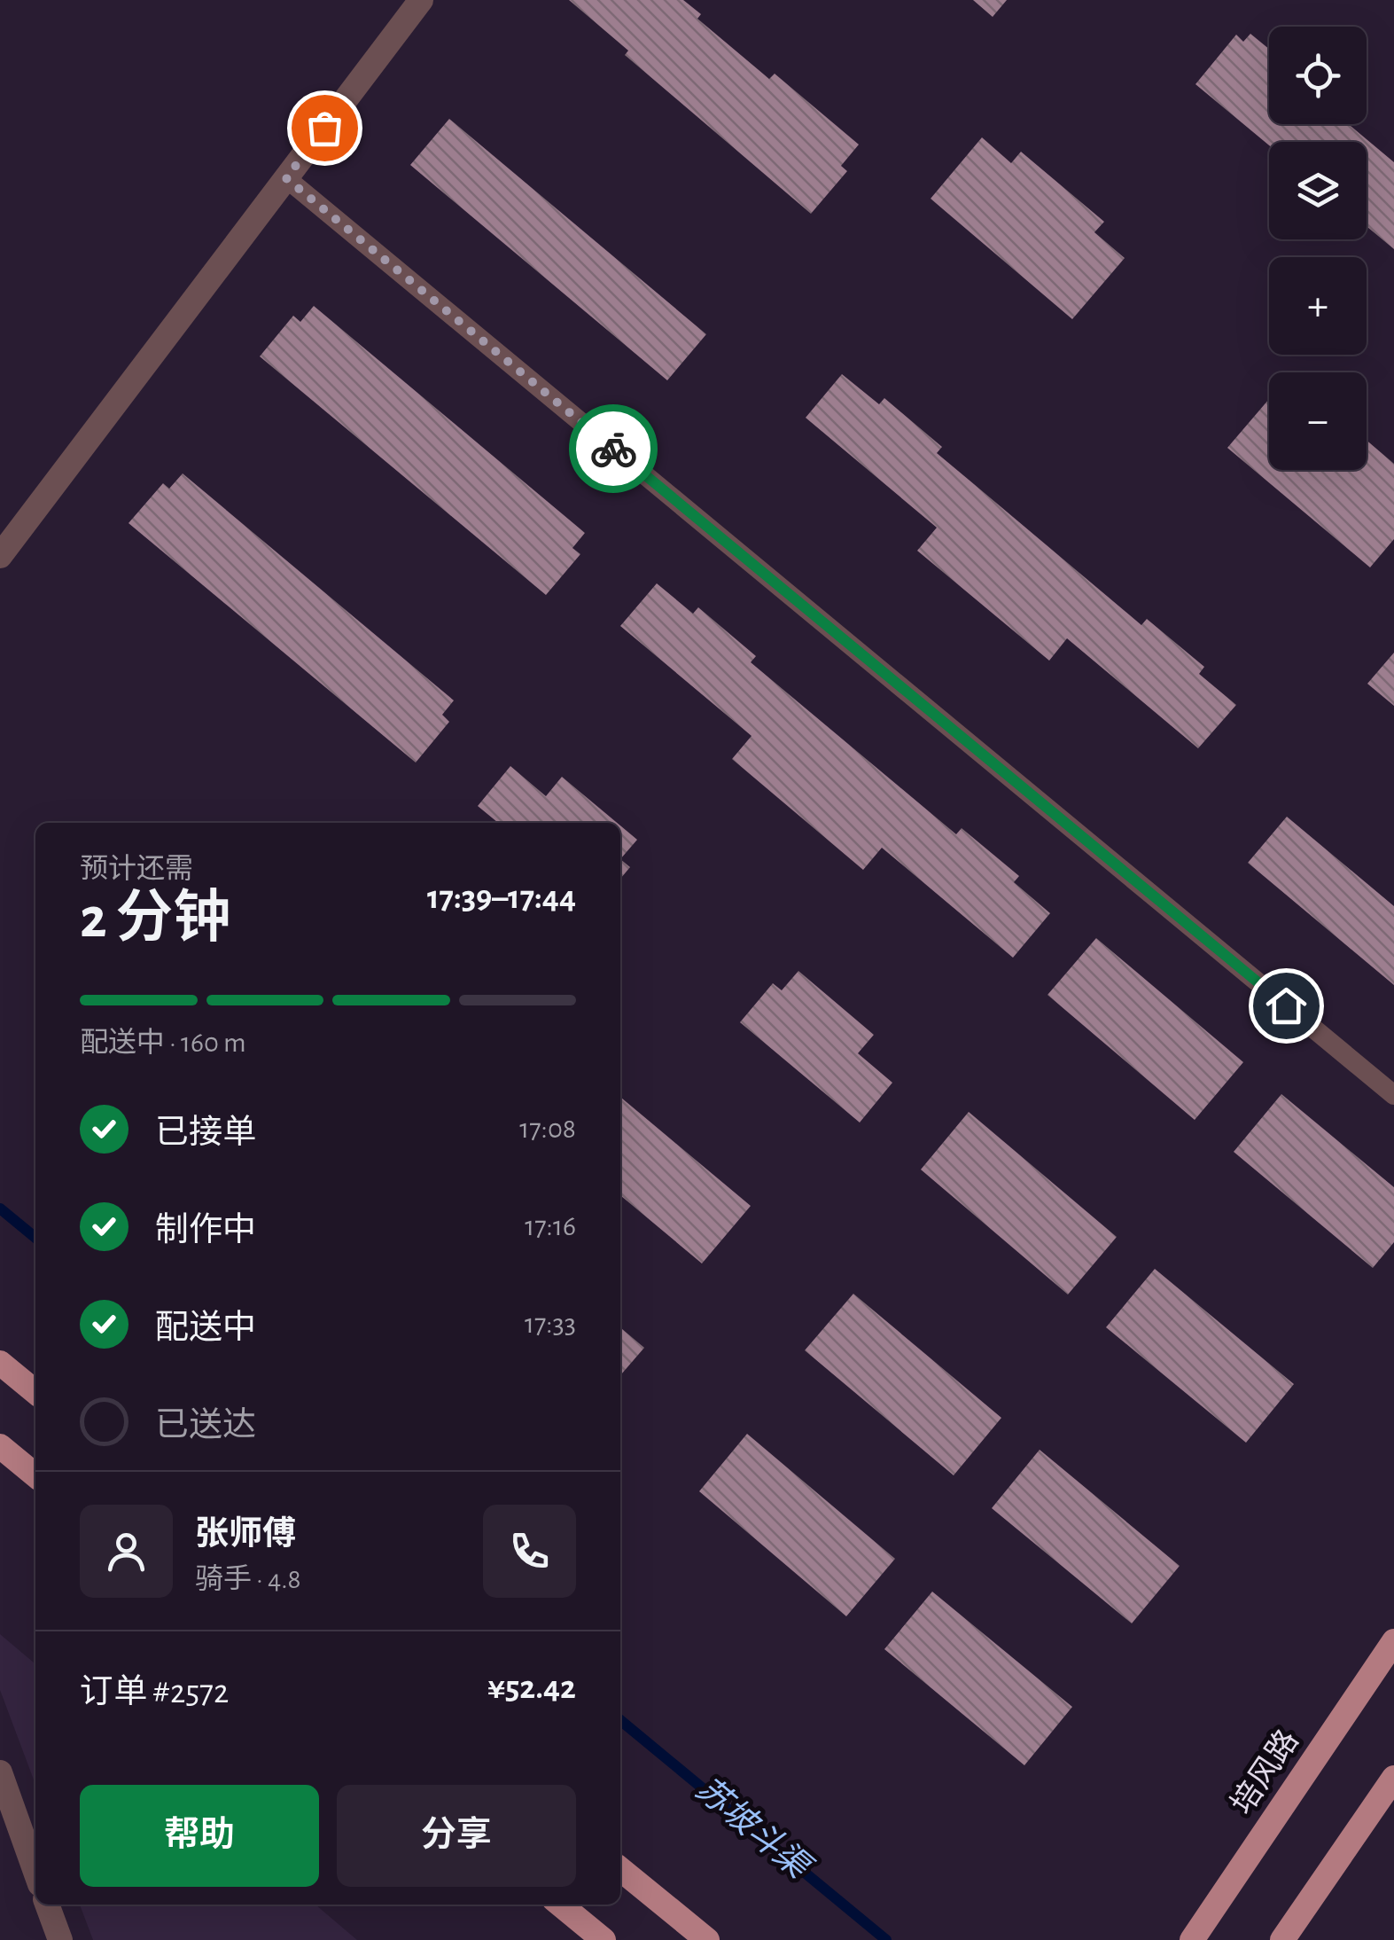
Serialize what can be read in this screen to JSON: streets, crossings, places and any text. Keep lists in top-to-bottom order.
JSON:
{
  "streets": {
    "main road": ["培风路"]
  },
  "water": ["苏坡斗渠"],
  "page": {
    "map_buttons": ["+", "−"],
    "heading": ["2 分钟", "预计还需", "17:39–17:44"],
    "panel": [
      "张师傅",
      "骑手 · 4.8",
      "订单 #2572",
      "¥52.42"
    ],
    "bar": "配送中 · 160 m",
    "list": [
      ["已接单", "17:08"],
      ["制作中", "17:16"],
      ["配送中", "17:33"],
      "已送达"
    ],
    "buttons": ["帮助", "分享"]
  }
}
